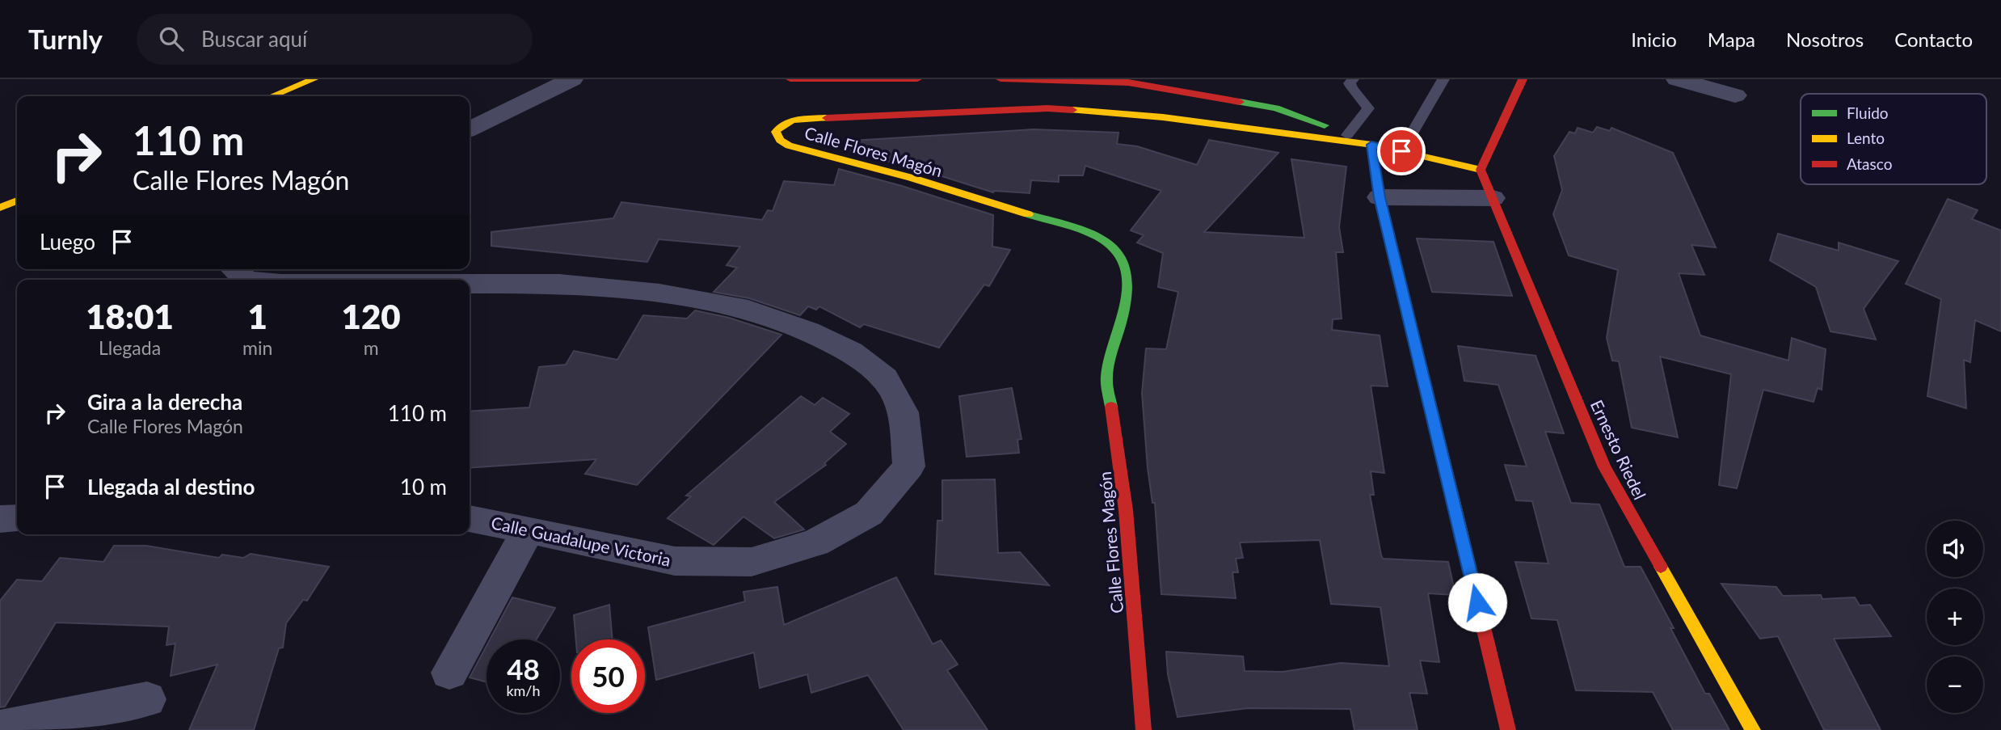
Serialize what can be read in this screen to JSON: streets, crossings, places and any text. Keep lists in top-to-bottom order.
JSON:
{
  "streets": {
    "street": ["Calle Flores Magón", "Ernesto Riedel", "Calle Guadalupe Victoria"]
  },
  "crossings": [
    ["Calle Flores Magón", "Ernesto Riedel"]
  ],
  "legend": ["Fluido", "Lento", "Atasco"],
  "page": {
    "header": "Turnly",
    "search": "Buscar aquí",
    "nav": [
      "Inicio",
      "Mapa",
      "Nosotros",
      "Contacto"
    ],
    "turn": ["110 m", "Calle Flores Magón"],
    "then": "Luego",
    "eta": [
      "18:01",
      "Llegada",
      "1",
      "min",
      "120",
      "m"
    ],
    "list": [
      {
        "name": "Gira a la derecha",
        "note": "Calle Flores Magón",
        "value": "110 m"
      },
      {
        "name": "Llegada al destino",
        "value": "10 m"
      }
    ],
    "map_buttons": ["+", "−"],
    "speed": "48 km/h",
    "limit": "50"
  }
}
